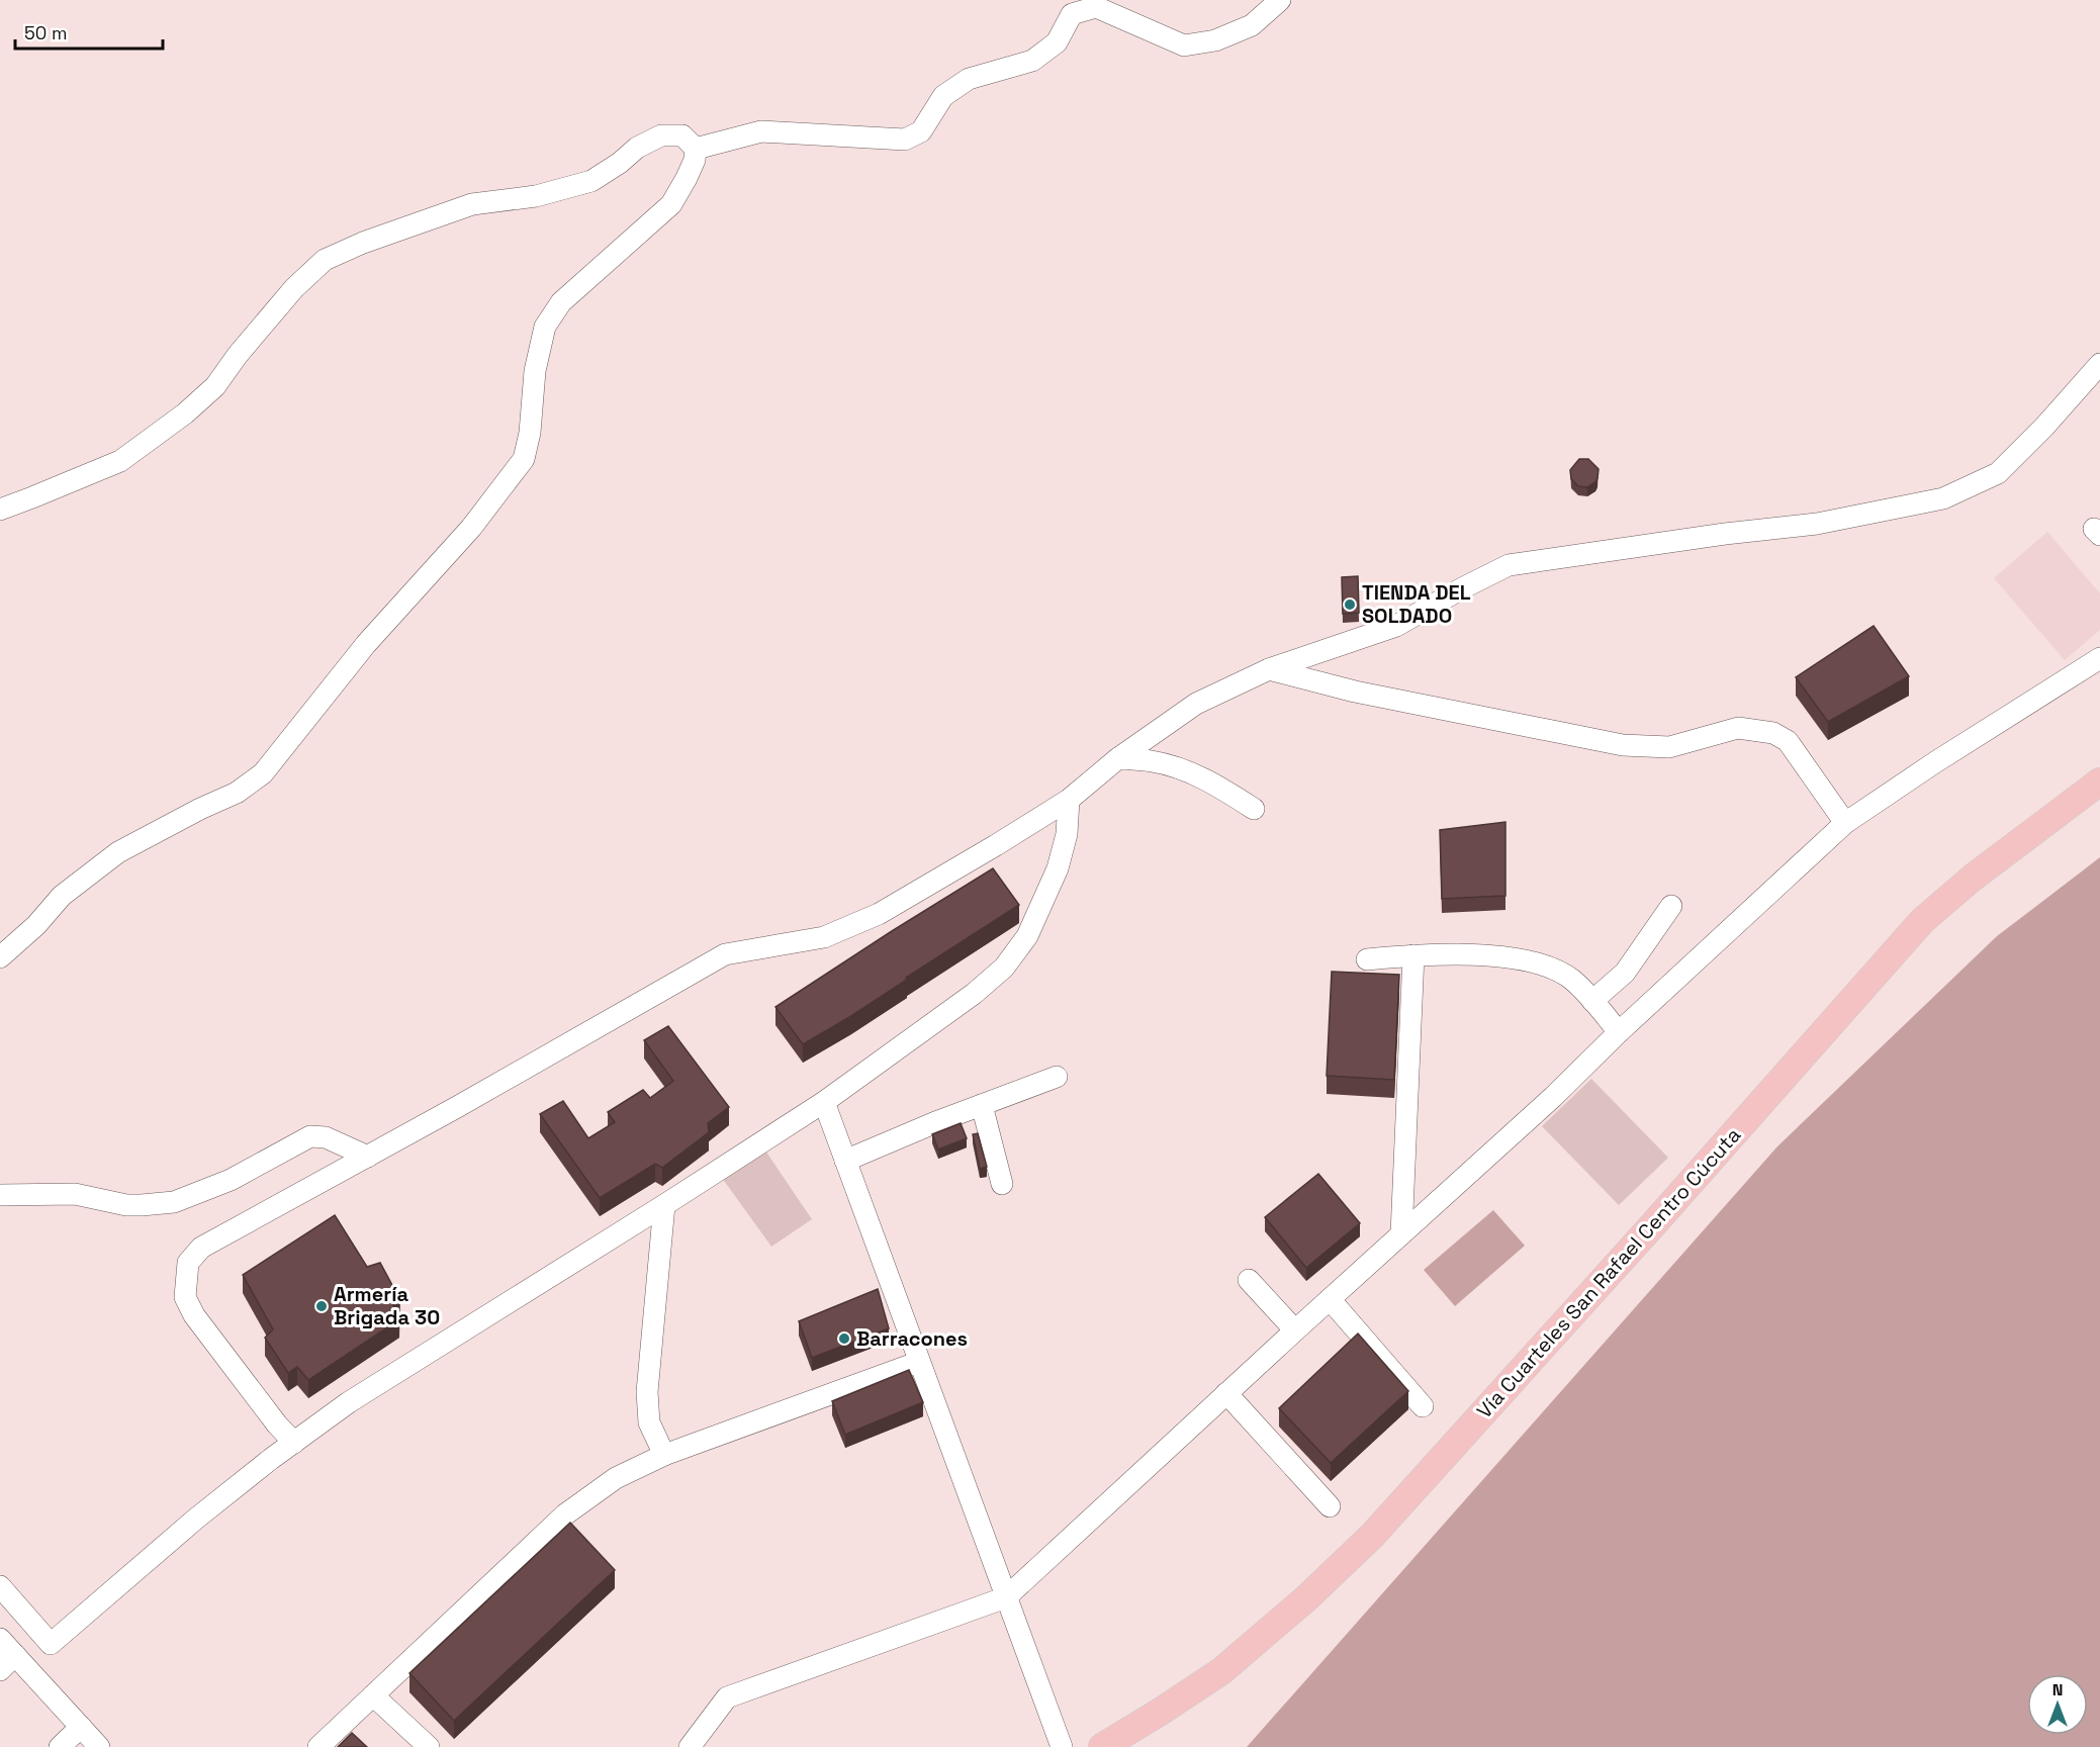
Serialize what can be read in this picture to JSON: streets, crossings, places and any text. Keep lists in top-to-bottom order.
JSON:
{
  "streets": {
    "main road": ["Vía Cuarteles San Rafael Centro Cúcuta"]
  },
  "places": ["TIENDA DEL SOLDADO", "Armería Brigada 30", "Barracones"],
  "scale_bar": "50 m",
  "north": "top"
}
